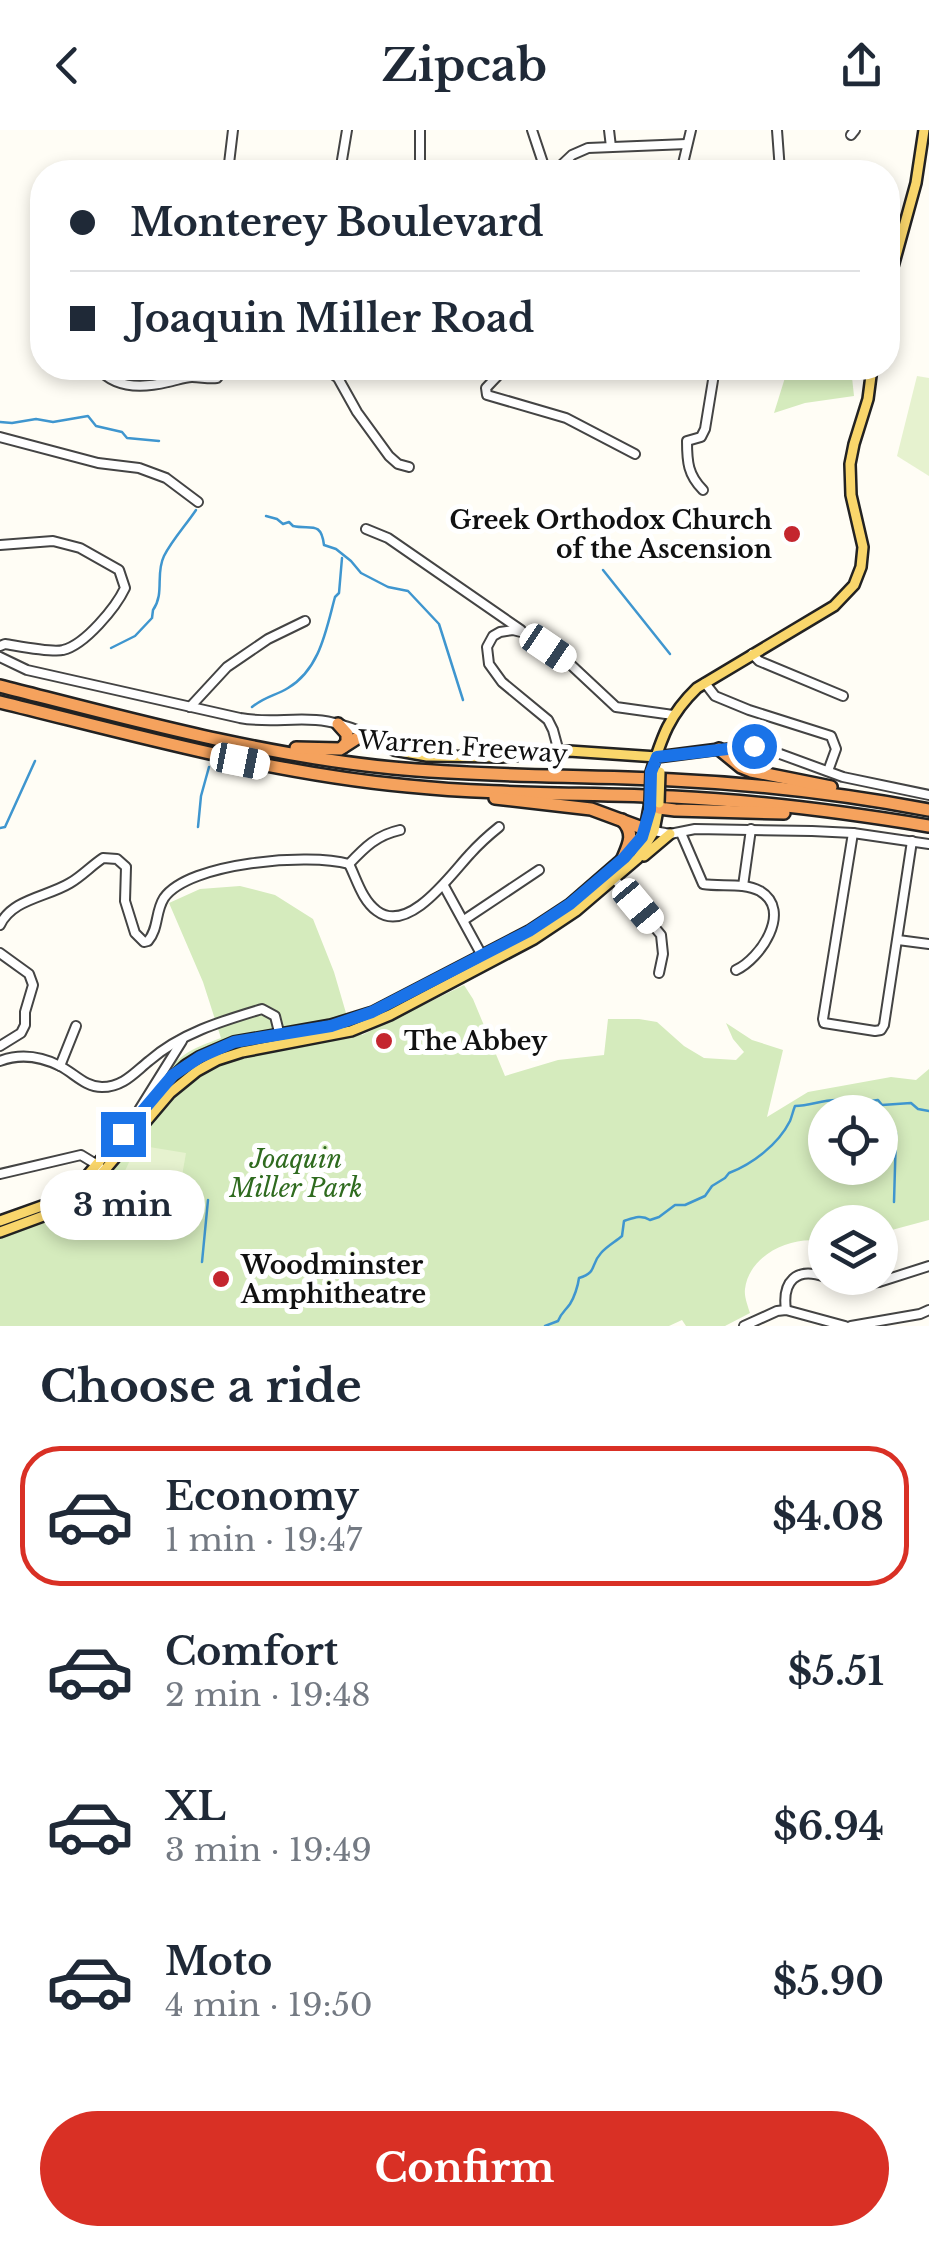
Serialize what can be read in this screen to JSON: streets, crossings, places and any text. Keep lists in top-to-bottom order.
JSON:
{
  "streets": {
    "highway": ["Warren Freeway"]
  },
  "parks": ["Joaquin Miller Park"],
  "places": ["Greek Orthodox Church of the Ascension", "The Abbey", "Woodminster Amphitheatre"],
  "page": {
    "header": "Zipcab",
    "banner": ["Monterey Boulevard", "Joaquin Miller Road"],
    "bubble": "3 min",
    "heading": "Choose a ride",
    "list": [
      {
        "name": "Economy",
        "note": "1 min · 19:47",
        "value": "$4.08"
      },
      {
        "name": "Comfort",
        "note": "2 min · 19:48",
        "value": "$5.51"
      },
      {
        "name": "XL",
        "note": "3 min · 19:49",
        "value": "$6.94"
      },
      {
        "name": "Moto",
        "note": "4 min · 19:50",
        "value": "$5.90"
      }
    ],
    "buttons": "Confirm"
  }
}
